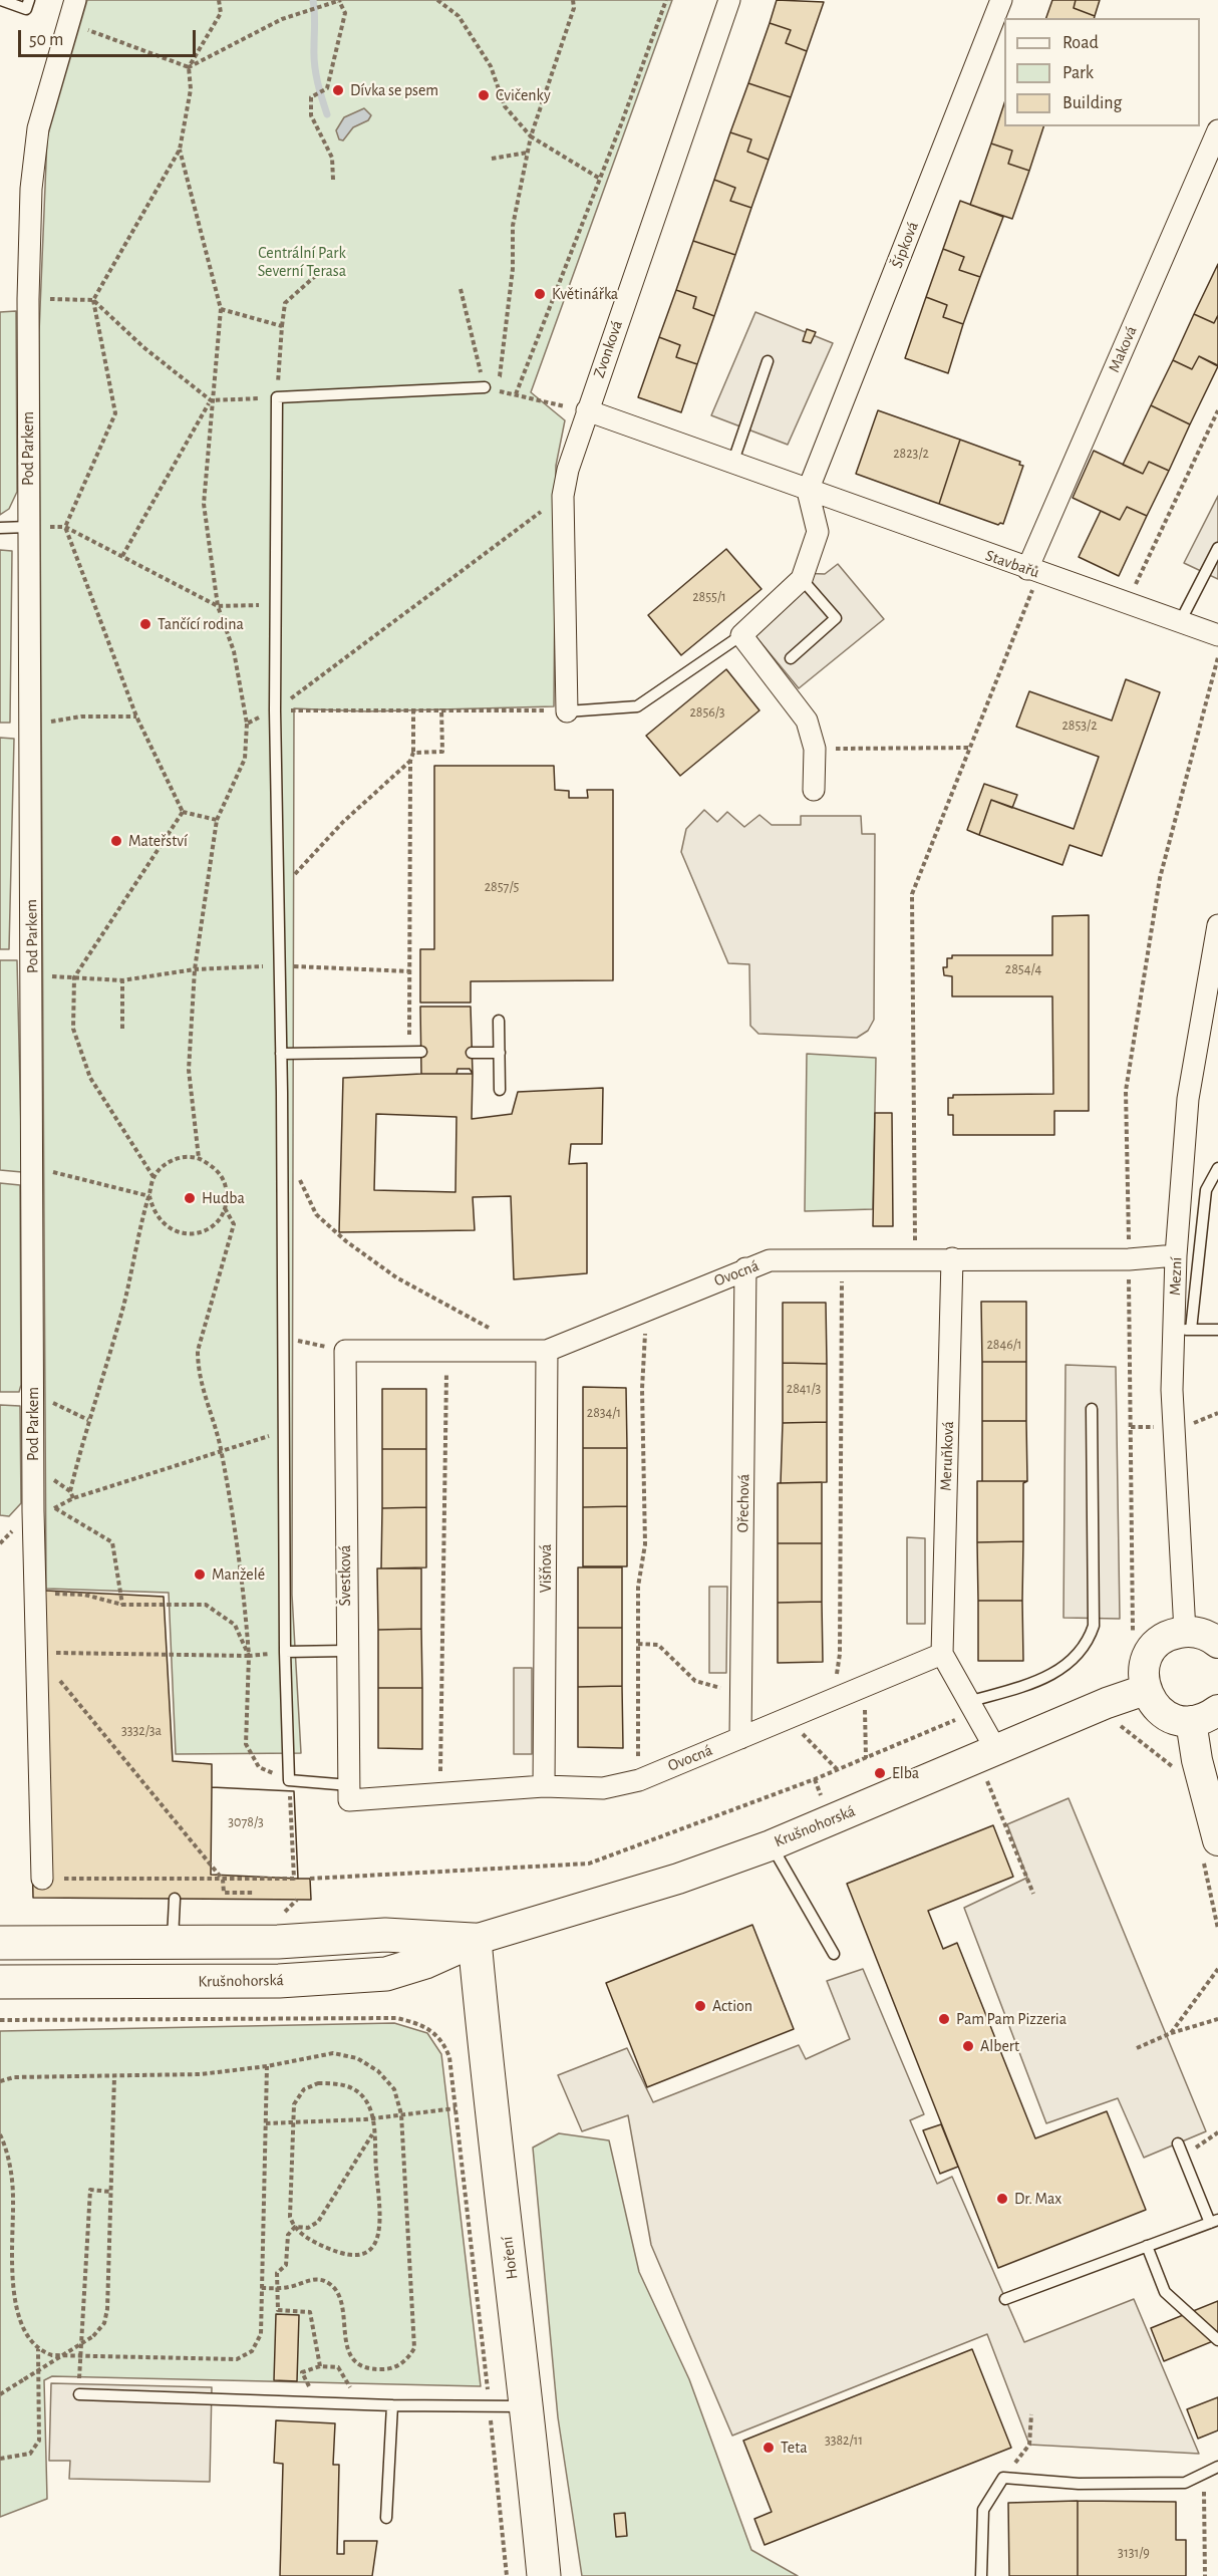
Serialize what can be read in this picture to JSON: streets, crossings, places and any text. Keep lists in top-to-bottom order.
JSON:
{
  "streets": {
    "main road": ["Krušnohorská", "Hoření"],
    "street": [
      "Šípková",
      "Zvonková",
      "Maková",
      "Pod Parkem",
      "Stavbařů",
      "Ovocná",
      "Mezní",
      "Meruňková",
      "Ořechová",
      "Višňová",
      "Švestková"
    ]
  },
  "crossings": [
    ["Šípková", "Stavbařů"],
    ["Zvonková", "Stavbařů"],
    ["Maková", "Stavbařů"],
    ["Ovocná", "Mezní"],
    ["Ovocná", "Meruňková"],
    ["Ovocná", "Ořechová"],
    ["Ovocná", "Višňová"],
    ["Ovocná", "Švestková"],
    ["Krušnohorská", "Hoření"]
  ],
  "parks": ["Centrální Park Severní Terasa"],
  "places": [
    "Dívka se psem",
    "Cvičenky",
    "Květinářka",
    "Tančící rodina",
    "Mateřství",
    "Hudba",
    "Manželé",
    "Elba",
    "Action",
    "Pam Pam Pizzeria",
    "Albert",
    "Dr. Max",
    "Teta"
  ],
  "house_numbers": [
    "2823/2",
    "2855/1",
    "2856/3",
    "2853/2",
    "2857/5",
    "2854/4",
    "2846/1",
    "2841/3",
    "2834/1",
    "3332/3a",
    "3078/3",
    "3382/11",
    "3131/9"
  ],
  "legend": ["Road", "Park", "Building"],
  "scale_bar": "50 m"
}
